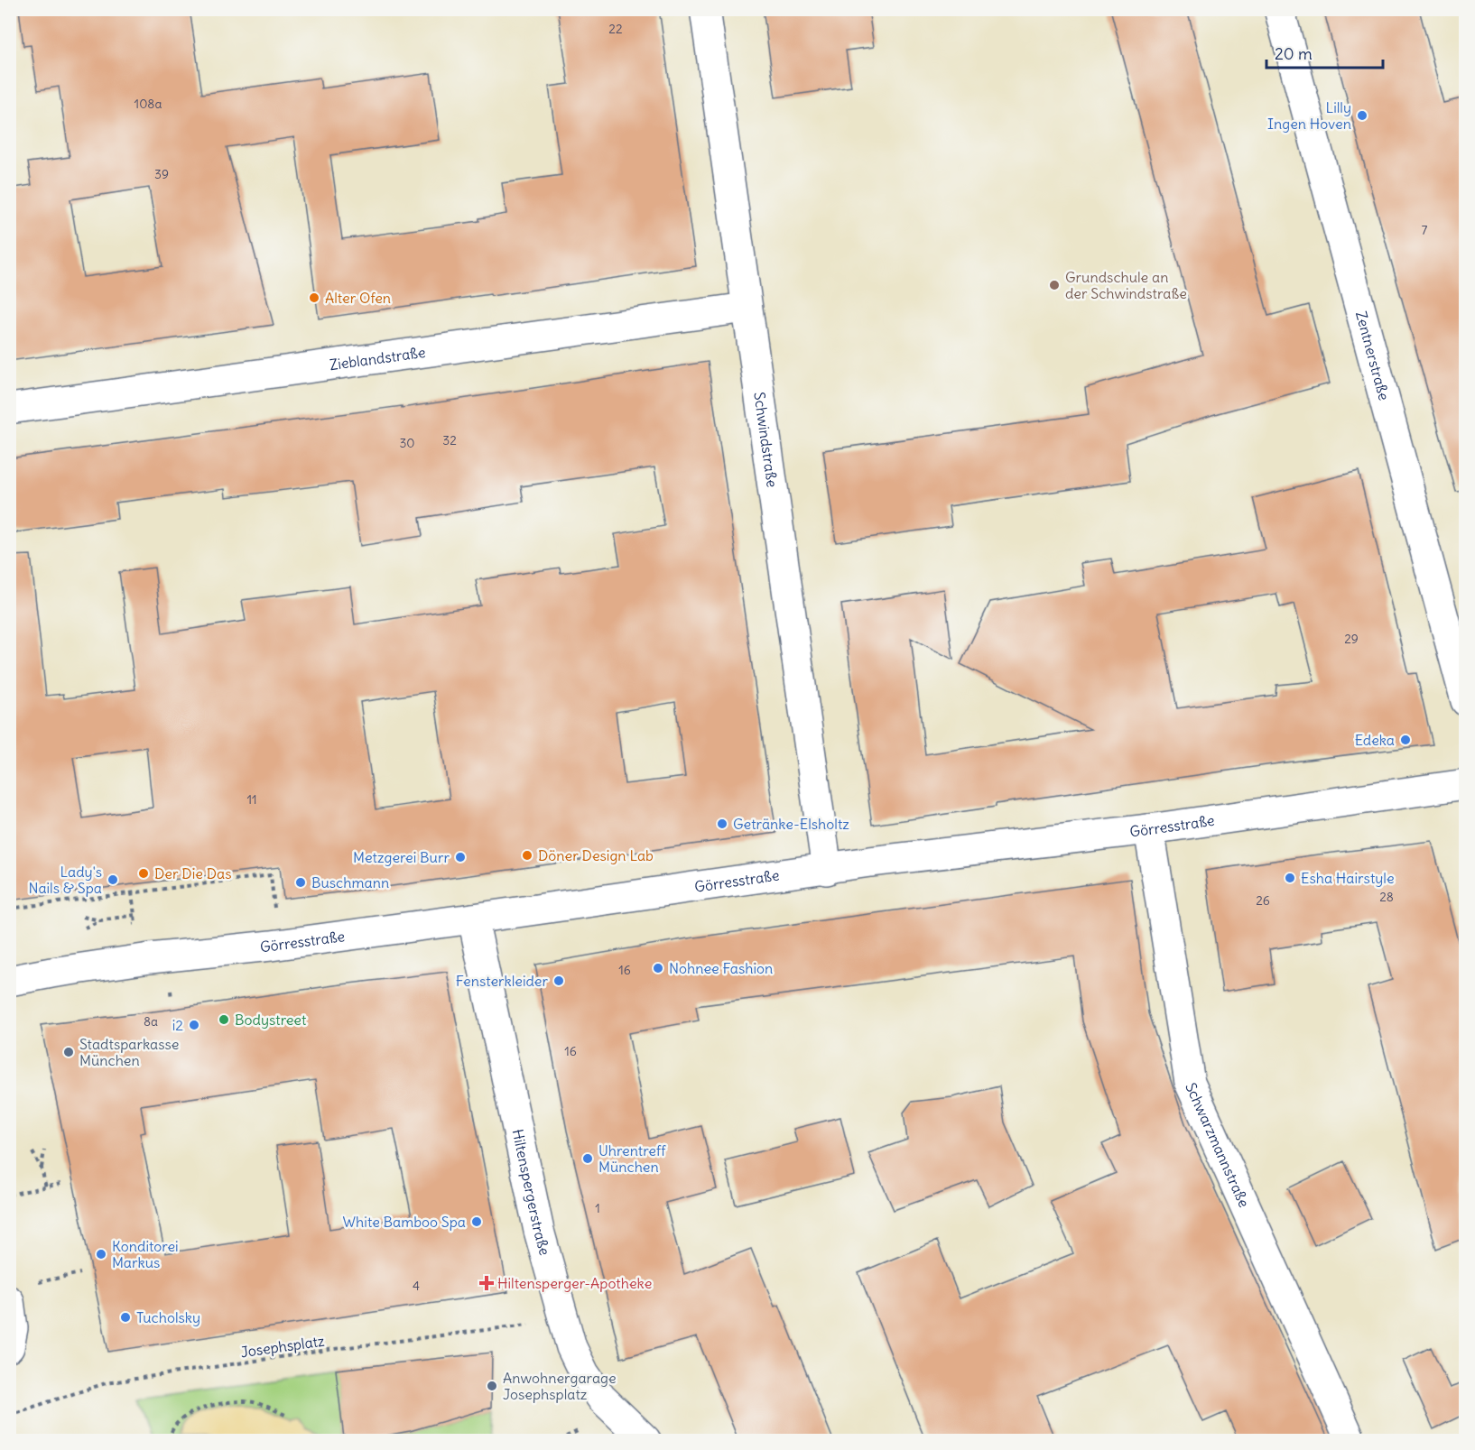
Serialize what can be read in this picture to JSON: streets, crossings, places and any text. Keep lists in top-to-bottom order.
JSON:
{
  "streets": {
    "street": [
      "Zentnerstraße",
      "Zieblandstraße",
      "Schwindstraße",
      "Görresstraße",
      "Schwarzmannstraße",
      "Hiltenspergerstraße"
    ],
    "path": ["Josephsplatz"]
  },
  "crossings": [
    ["Zieblandstraße", "Schwindstraße"],
    ["Schwindstraße", "Görresstraße"],
    ["Görresstraße", "Schwarzmannstraße"],
    ["Görresstraße", "Hiltenspergerstraße"],
    ["Hiltenspergerstraße", "Josephsplatz"]
  ],
  "places": {
    "other": [
      "Lilly Ingen Hoven",
      "Grundschule an der Schwindstraße",
      "Alter Ofen",
      "Edeka",
      "Getränke-Elsholtz",
      "Döner Design Lab",
      "Metzgerei Burr",
      "Der Die Das",
      "Esha Hairstyle",
      "Lady's Nails & Spa",
      "Buschmann",
      "Nohnee Fashion",
      "Fensterkleider",
      "Bodystreet",
      "i2",
      "Stadtsparkasse München",
      "Uhrentreff München",
      "White Bamboo Spa",
      "Konditorei Markus",
      "Tucholsky",
      "Anwohnergarage Josephsplatz"
    ],
    "health": ["Hiltensperger-Apotheke"]
  },
  "house_numbers": [
    "22",
    "108a",
    "39",
    "7",
    "32",
    "30",
    "29",
    "11",
    "28",
    "26",
    "16",
    "8a",
    "16",
    "1",
    "4"
  ],
  "scale_bar": "20 m"
}
